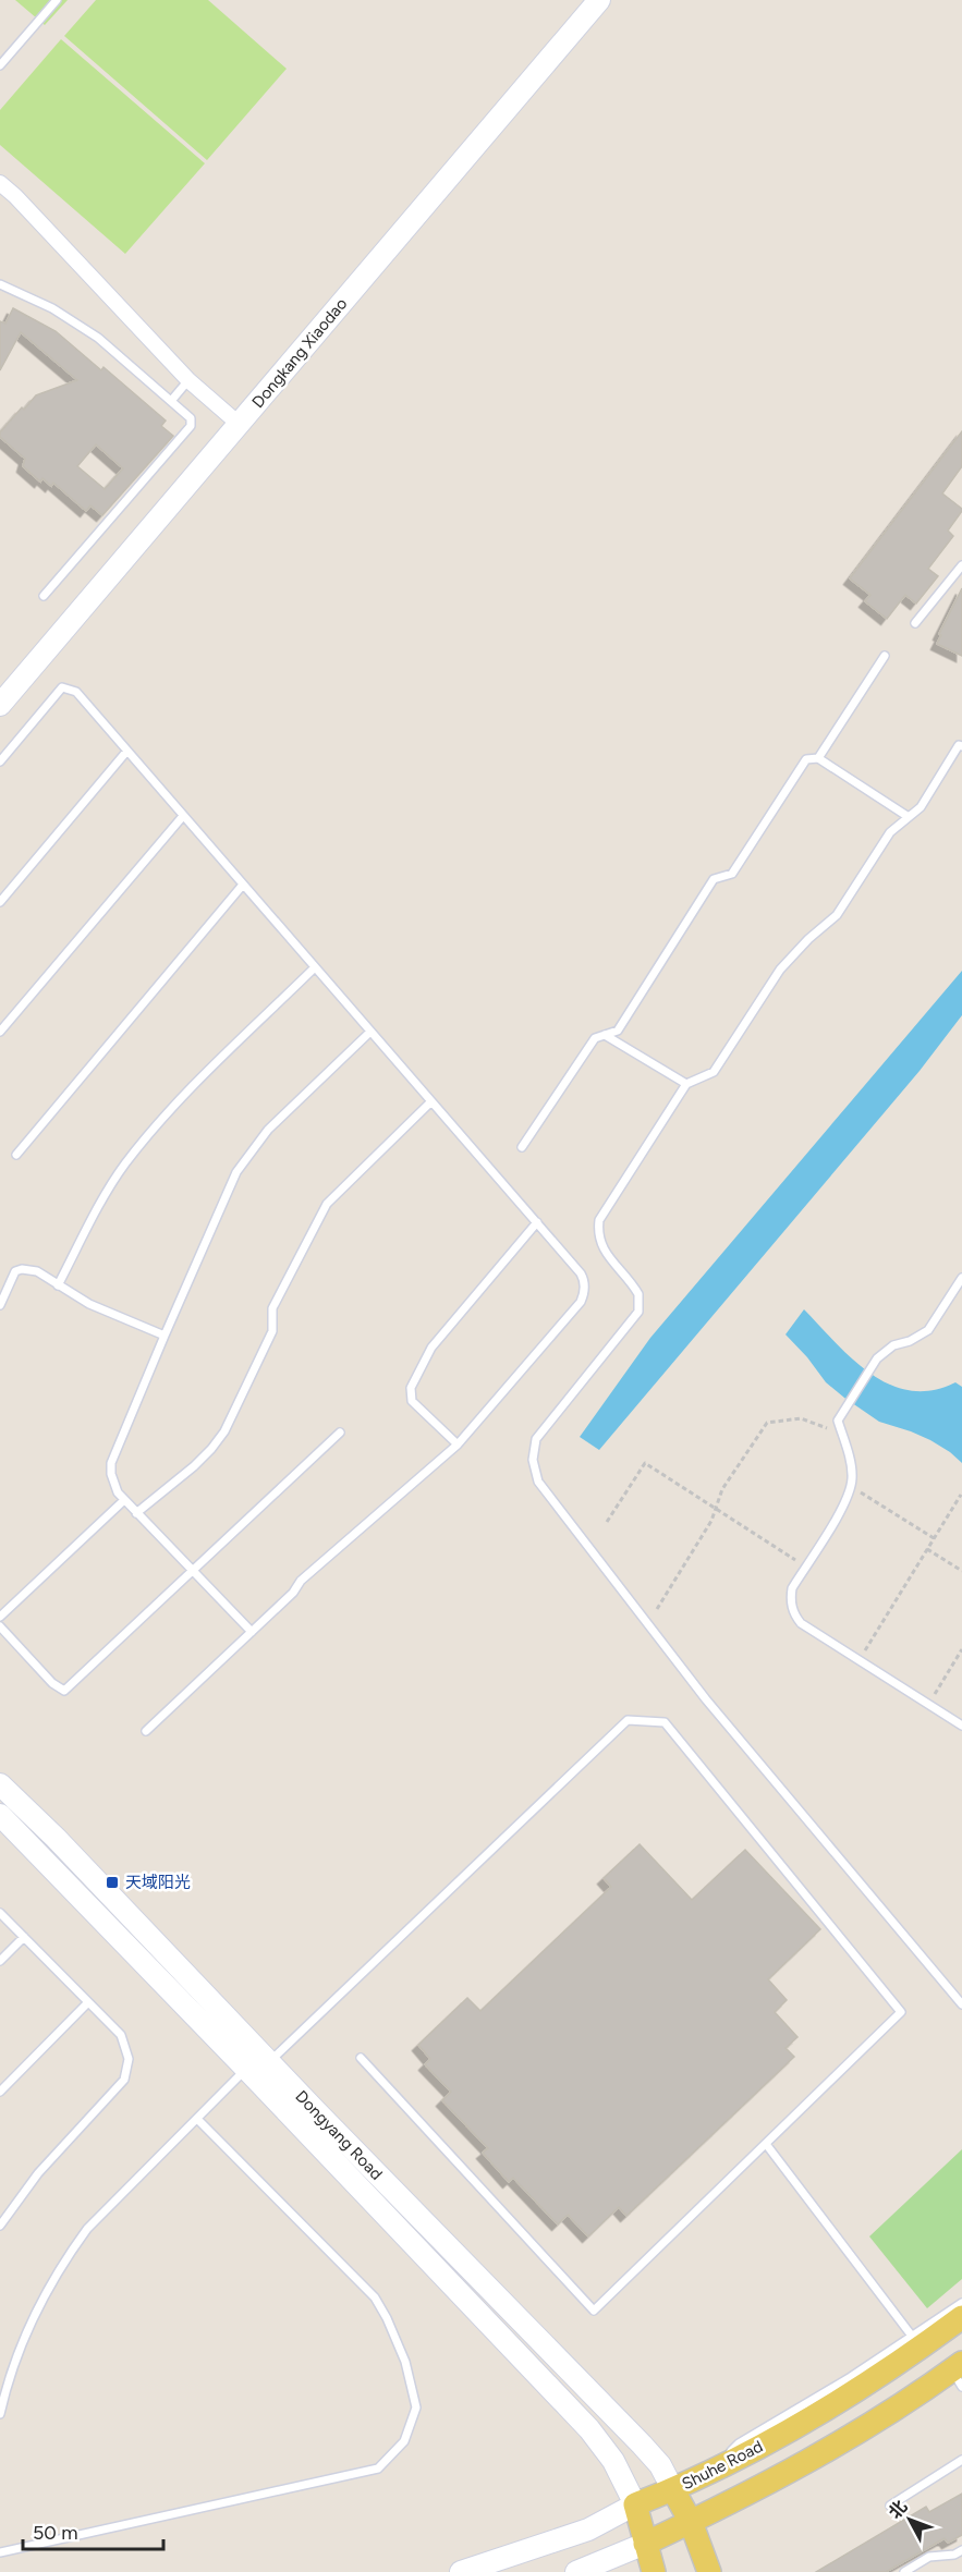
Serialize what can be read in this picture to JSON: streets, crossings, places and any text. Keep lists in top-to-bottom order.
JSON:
{
  "streets": {
    "main road": ["Dongkang Xiaodao", "Dongyang Road", "Shuhe Road"]
  },
  "crossings": [
    ["Dongyang Road", "Shuhe Road"]
  ],
  "places": {
    "transit": ["天域阳光"]
  },
  "scale_bar": "50 m",
  "north": "top left"
}
